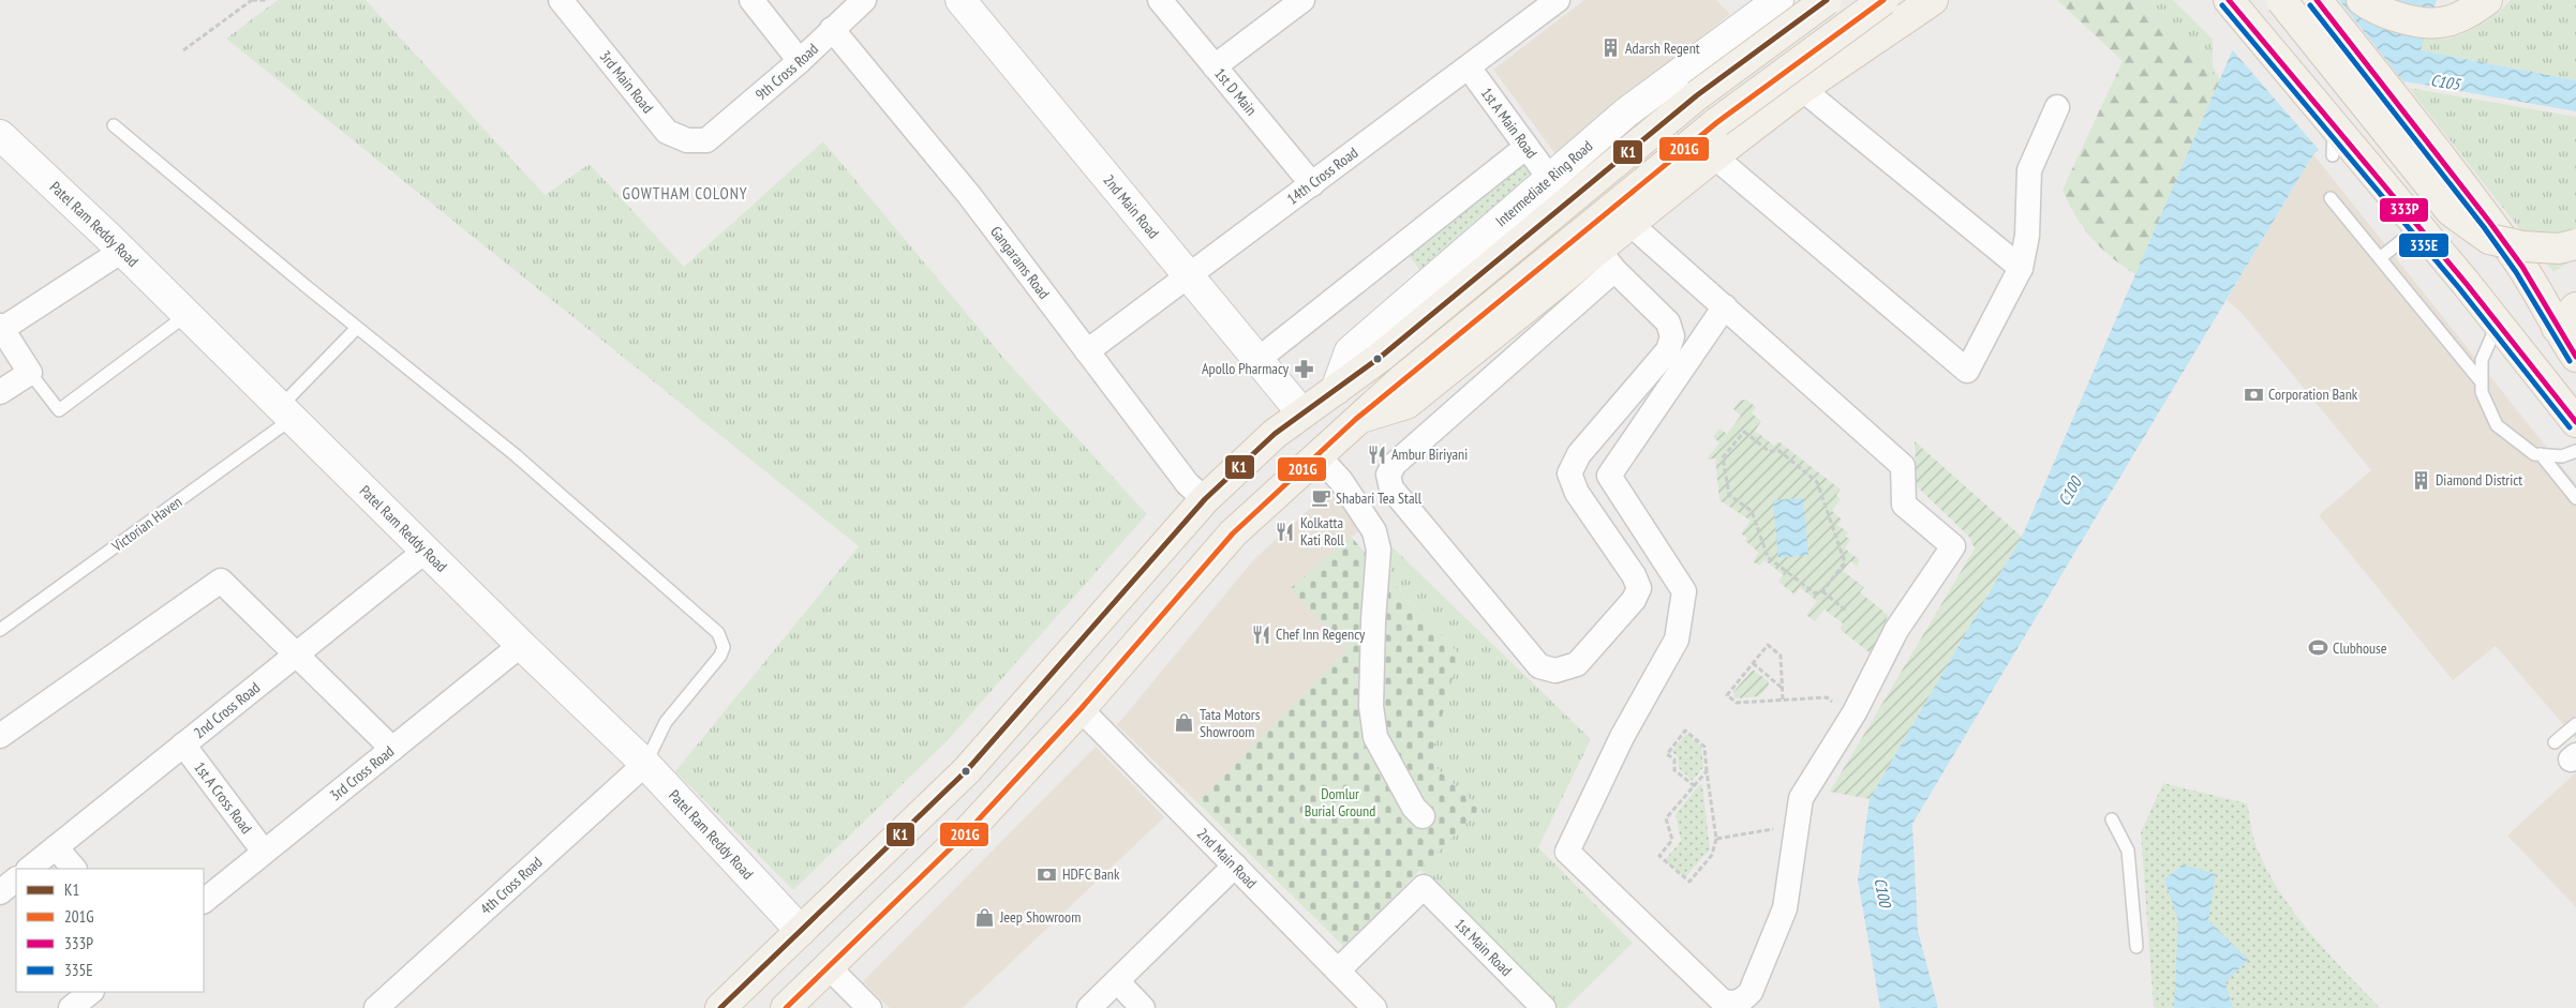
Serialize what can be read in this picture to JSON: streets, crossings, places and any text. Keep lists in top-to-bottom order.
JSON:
{
  "streets": {
    "street": [
      "9th Cross Road",
      "3rd Main Road",
      "1st D Main",
      "1st A Main Road",
      "14th Cross Road",
      "Intermediate Ring Road",
      "2nd Main Road",
      "Patel Ram Reddy Road",
      "Gangarams Road",
      "2nd Cross Road",
      "3rd Cross Road",
      "1st A Cross Road",
      "4th Cross Road",
      "1st Main Road"
    ],
    "lane": ["Victorian Haven"]
  },
  "crossings": [
    ["9th Cross Road", "3rd Main Road"],
    ["9th Cross Road", "Gangarams Road"],
    ["1st D Main", "14th Cross Road"],
    ["1st A Main Road", "14th Cross Road"],
    ["1st A Main Road", "Intermediate Ring Road"],
    ["14th Cross Road", "2nd Main Road"],
    ["14th Cross Road", "Gangarams Road"],
    ["2nd Main Road", "1st Main Road"],
    ["Patel Ram Reddy Road", "Victorian Haven"],
    ["Patel Ram Reddy Road", "2nd Cross Road"],
    ["Patel Ram Reddy Road", "3rd Cross Road"],
    ["Patel Ram Reddy Road", "4th Cross Road"],
    ["2nd Cross Road", "1st A Cross Road"],
    ["3rd Cross Road", "1st A Cross Road"]
  ],
  "districts": ["GOWTHAM COLONY"],
  "water": ["C105", "C100"],
  "parks": ["Domlur Burial Ground"],
  "places": {
    "building": ["Adarsh Regent", "Diamond District"],
    "pharmacy": ["Apollo Pharmacy"],
    "bank": ["Corporation Bank", "HDFC Bank"],
    "restaurant": ["Ambur Biriyani", "Kolkatta Kati Roll", "Chef Inn Regency"],
    "cafe": ["Shabari Tea Stall"],
    "sports": ["Clubhouse"],
    "shop": ["Tata Motors Showroom", "Jeep Showroom"]
  },
  "lines": [
    "transit line K1",
    "transit line 201G",
    "transit line 333P",
    "transit line 335E"
  ],
  "legend": [
    "K1",
    "201G",
    "333P",
    "335E"
  ]
}
